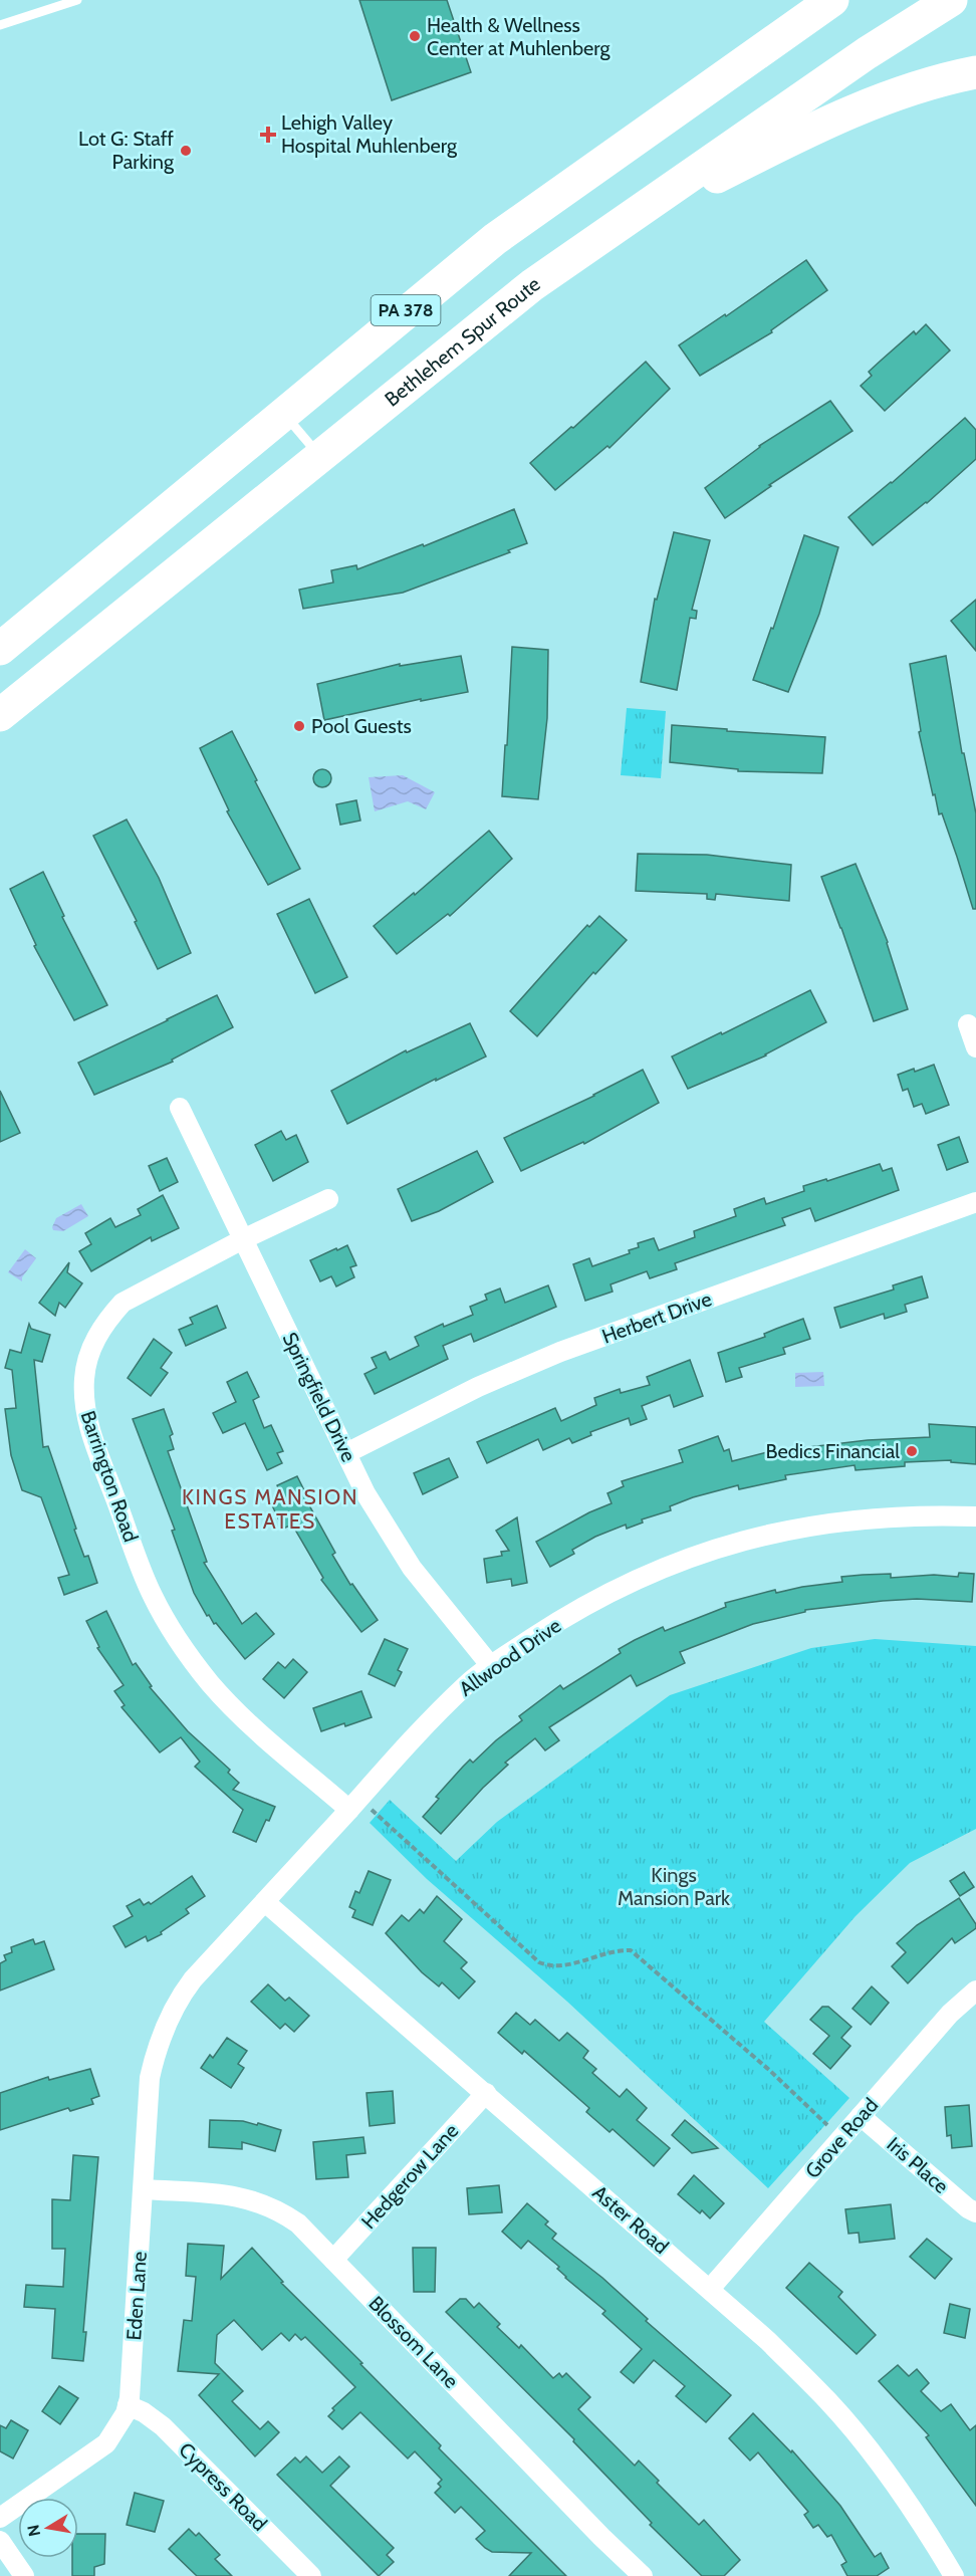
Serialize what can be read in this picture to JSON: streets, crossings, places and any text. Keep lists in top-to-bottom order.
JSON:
{
  "streets": {
    "highway": ["PA 378", "Bethlehem Spur Route"],
    "street": [
      "Herbert Drive",
      "Springfield Drive",
      "Barrington Road",
      "Allwood Drive",
      "Grove Road",
      "Iris Place",
      "Hedgerow Lane",
      "Aster Road",
      "Eden Lane",
      "Blossom Lane",
      "Cypress Road"
    ]
  },
  "crossings": [
    ["Herbert Drive", "Springfield Drive"],
    ["Springfield Drive", "Barrington Road"],
    ["Springfield Drive", "Allwood Drive"],
    ["Barrington Road", "Allwood Drive"],
    ["Allwood Drive", "Aster Road"],
    ["Allwood Drive", "Eden Lane"],
    ["Grove Road", "Iris Place"],
    ["Grove Road", "Aster Road"],
    ["Hedgerow Lane", "Aster Road"],
    ["Hedgerow Lane", "Blossom Lane"],
    ["Eden Lane", "Blossom Lane"],
    ["Eden Lane", "Cypress Road"]
  ],
  "districts": ["KINGS MANSION ESTATES"],
  "parks": ["Kings Mansion Park"],
  "places": {
    "other": [
      "Health & Wellness Center at Muhlenberg",
      "Lot G: Staff Parking",
      "Pool Guests",
      "Bedics Financial"
    ],
    "health": ["Lehigh Valley Hospital Muhlenberg"]
  },
  "north": "left"
}
